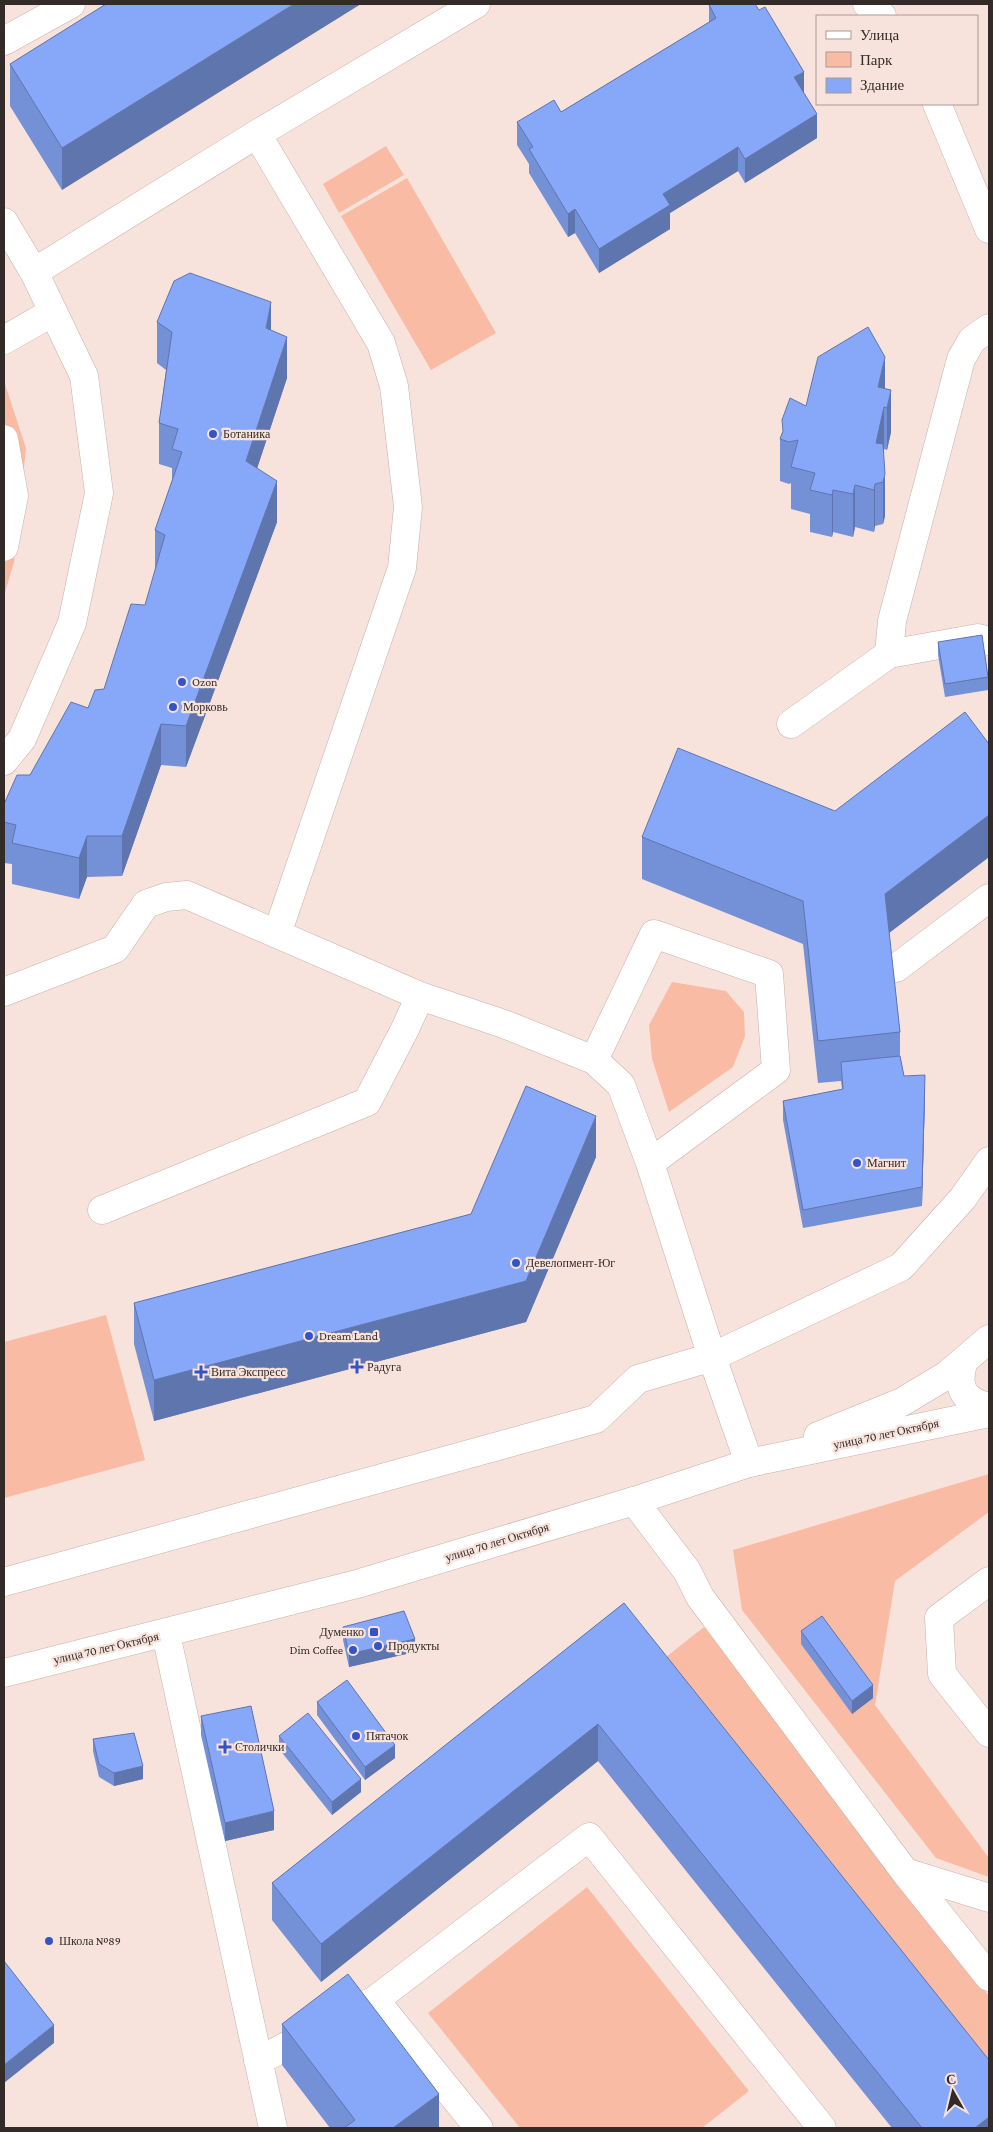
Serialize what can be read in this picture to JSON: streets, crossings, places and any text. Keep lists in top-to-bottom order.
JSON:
{
  "streets": {
    "main road": ["улица 70 лет Октября"]
  },
  "places": {
    "other": [
      "Ботаника",
      "Ozon",
      "Морковь",
      "Магнит",
      "Девелопмент-Юг",
      "Dream Land",
      "Продукты",
      "Dim Coffee",
      "Пятачок",
      "Школа №89"
    ],
    "health": ["Радуга", "Вита Экспресс", "Столички"],
    "transit": ["Думенко"]
  },
  "legend": ["Улица", "Парк", "Здание"],
  "north": "top"
}
